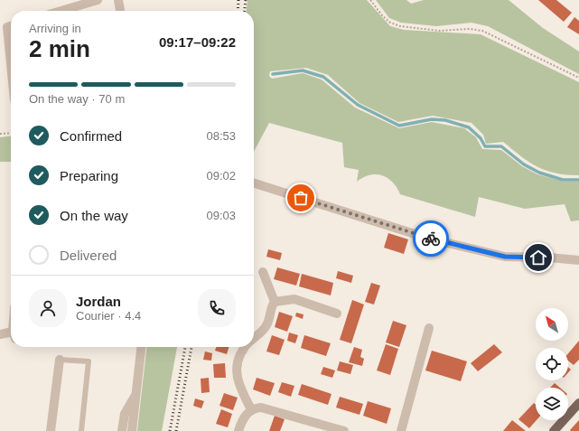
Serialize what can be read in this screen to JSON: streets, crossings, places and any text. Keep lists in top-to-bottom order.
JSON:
{
  "north": "top left",
  "page": {
    "heading": ["2 min", "Arriving in", "09:17–09:22"],
    "panel": ["Jordan", "Courier · 4.4"],
    "bar": "On the way · 70 m",
    "list": [
      ["Confirmed", "08:53"],
      ["Preparing", "09:02"],
      ["On the way", "09:03"],
      "Delivered"
    ]
  }
}
